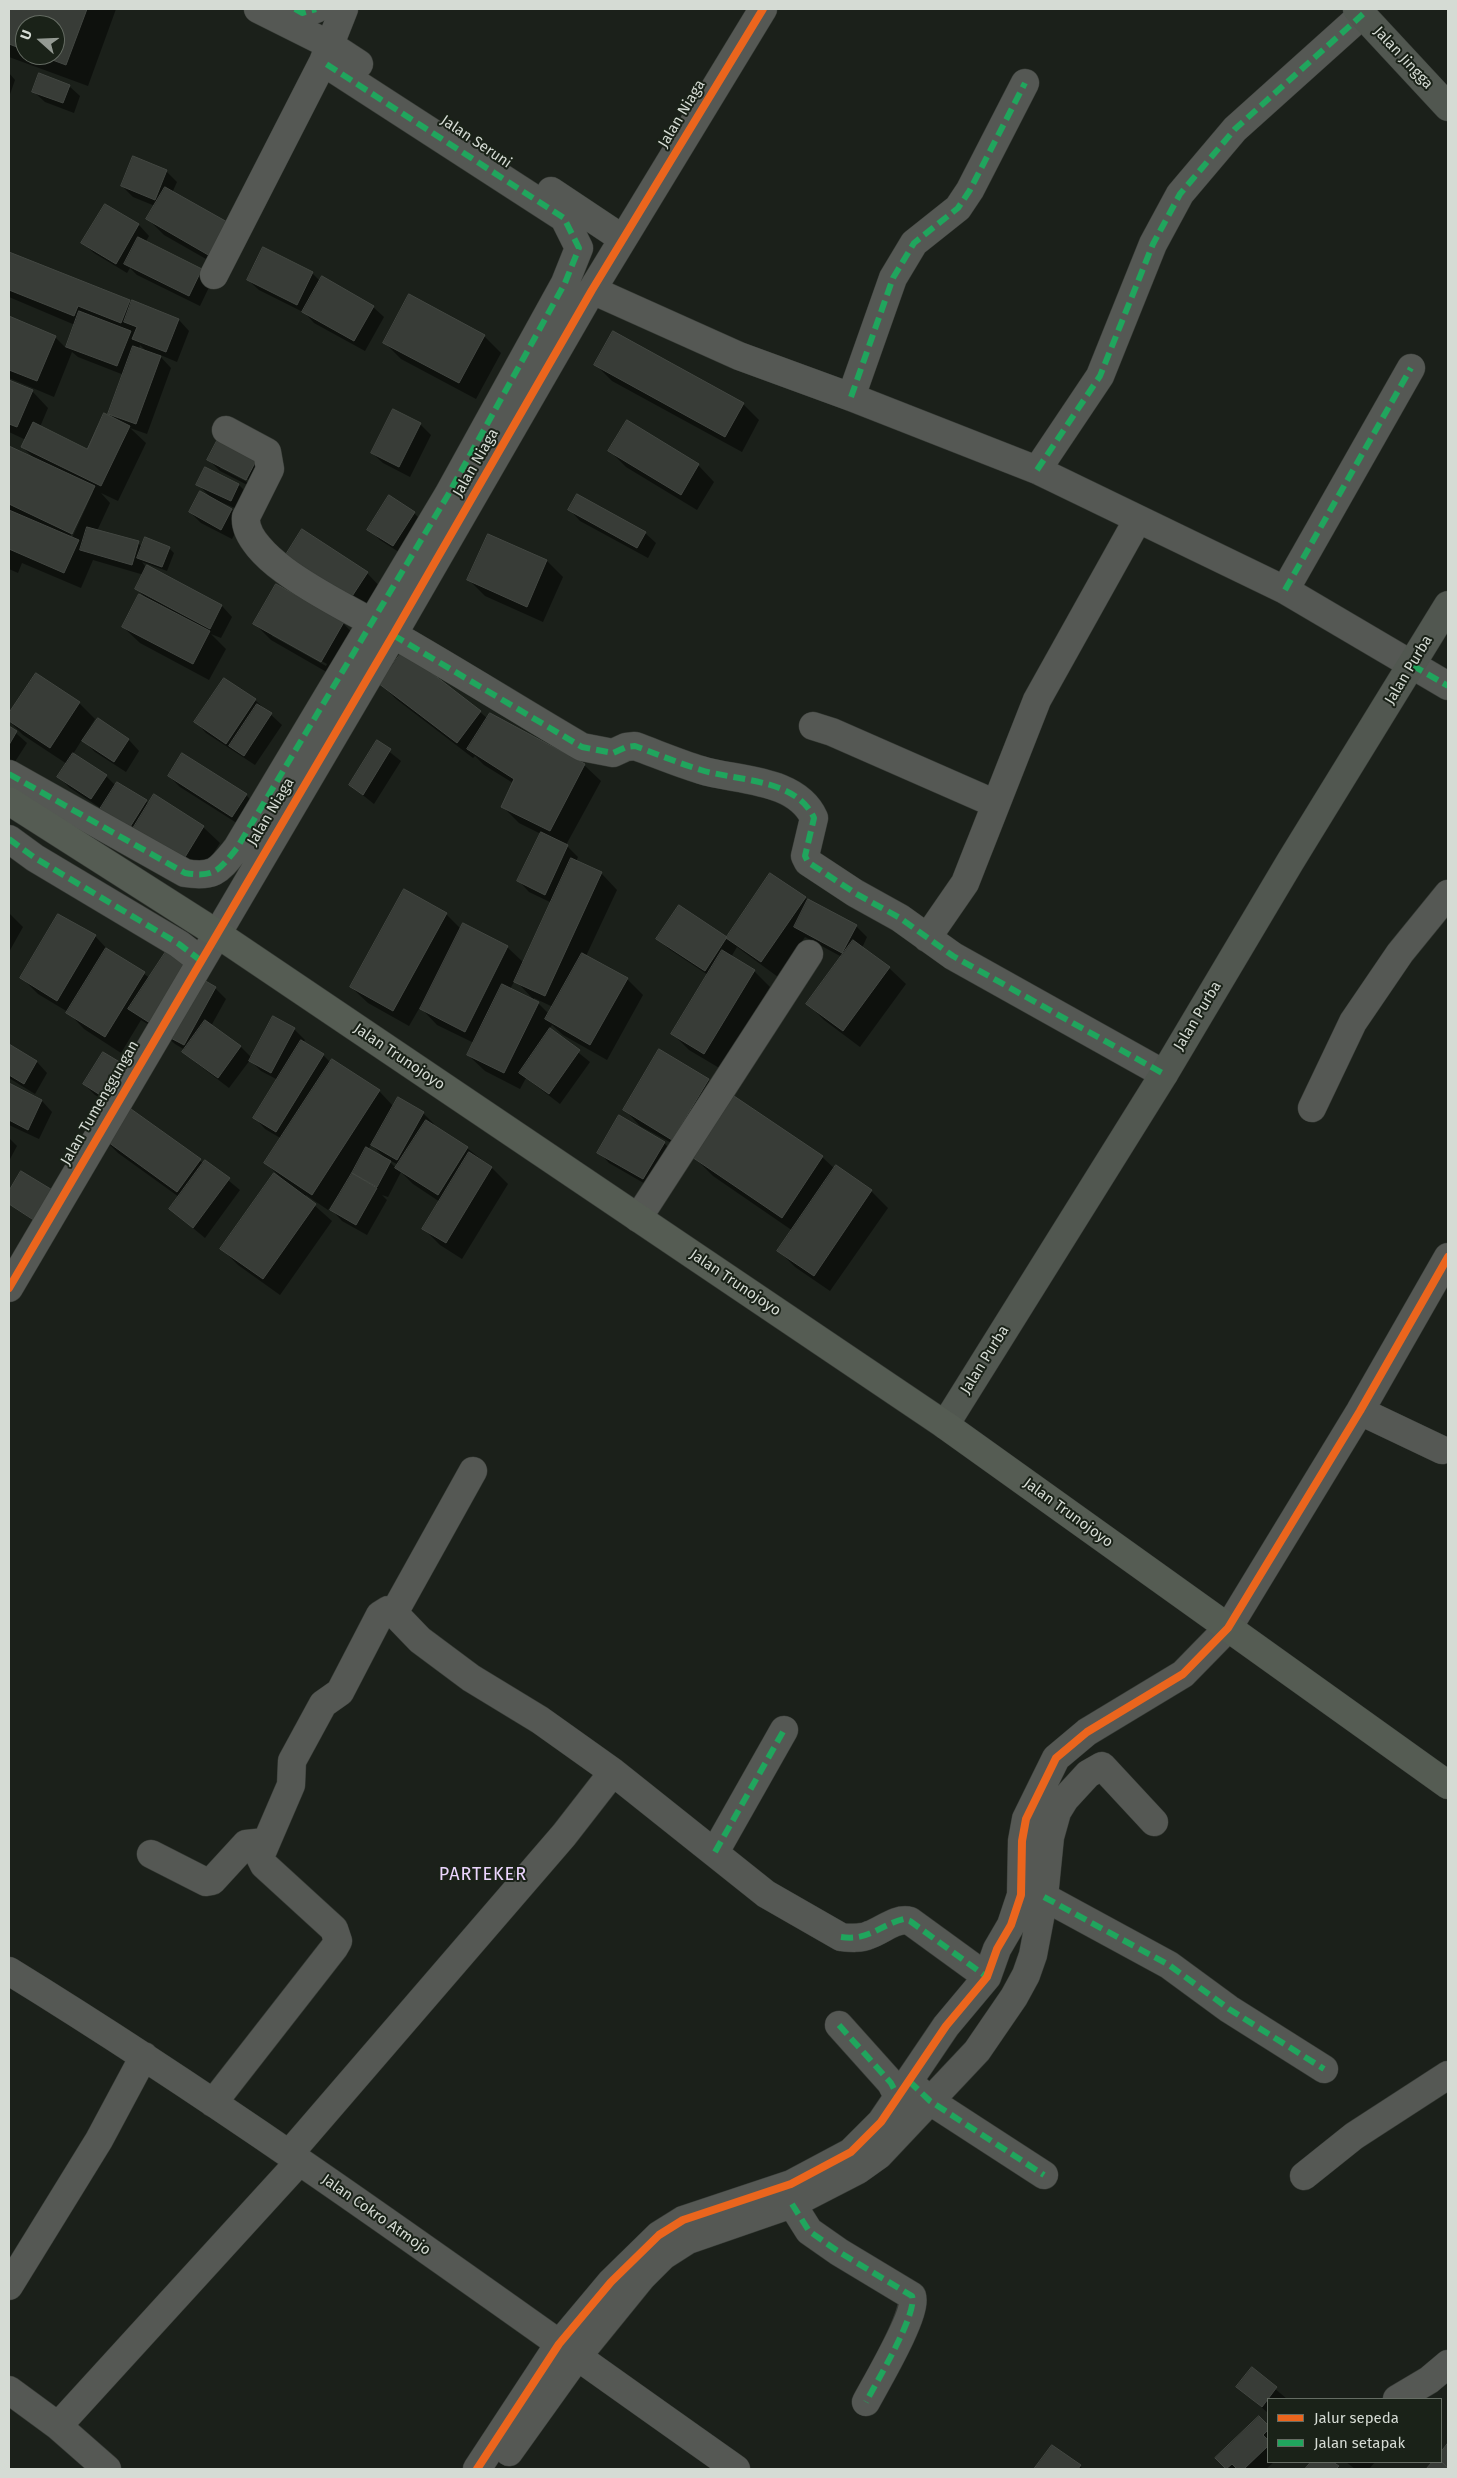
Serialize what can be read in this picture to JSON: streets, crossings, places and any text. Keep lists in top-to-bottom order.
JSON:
{
  "streets": {
    "highway": ["Jalan Trunojoyo"],
    "main road": ["Jalan Jingga", "Jalan Purba"],
    "street": [
      "Jalan Niaga",
      "Jalan Seruni",
      "Jalan Tumenggungan",
      "Jalan Cokro Atmojo"
    ]
  },
  "crossings": [
    ["Jalan Niaga", "Jalan Seruni"],
    ["Jalan Niaga", "Jalan Trunojoyo"],
    ["Jalan Niaga", "Jalan Tumenggungan"],
    ["Jalan Purba", "Jalan Trunojoyo"],
    ["Jalan Trunojoyo", "Jalan Tumenggungan"]
  ],
  "districts": ["PARTEKER"],
  "legend": ["Jalur sepeda", "Jalan setapak"],
  "north": "left"
}
